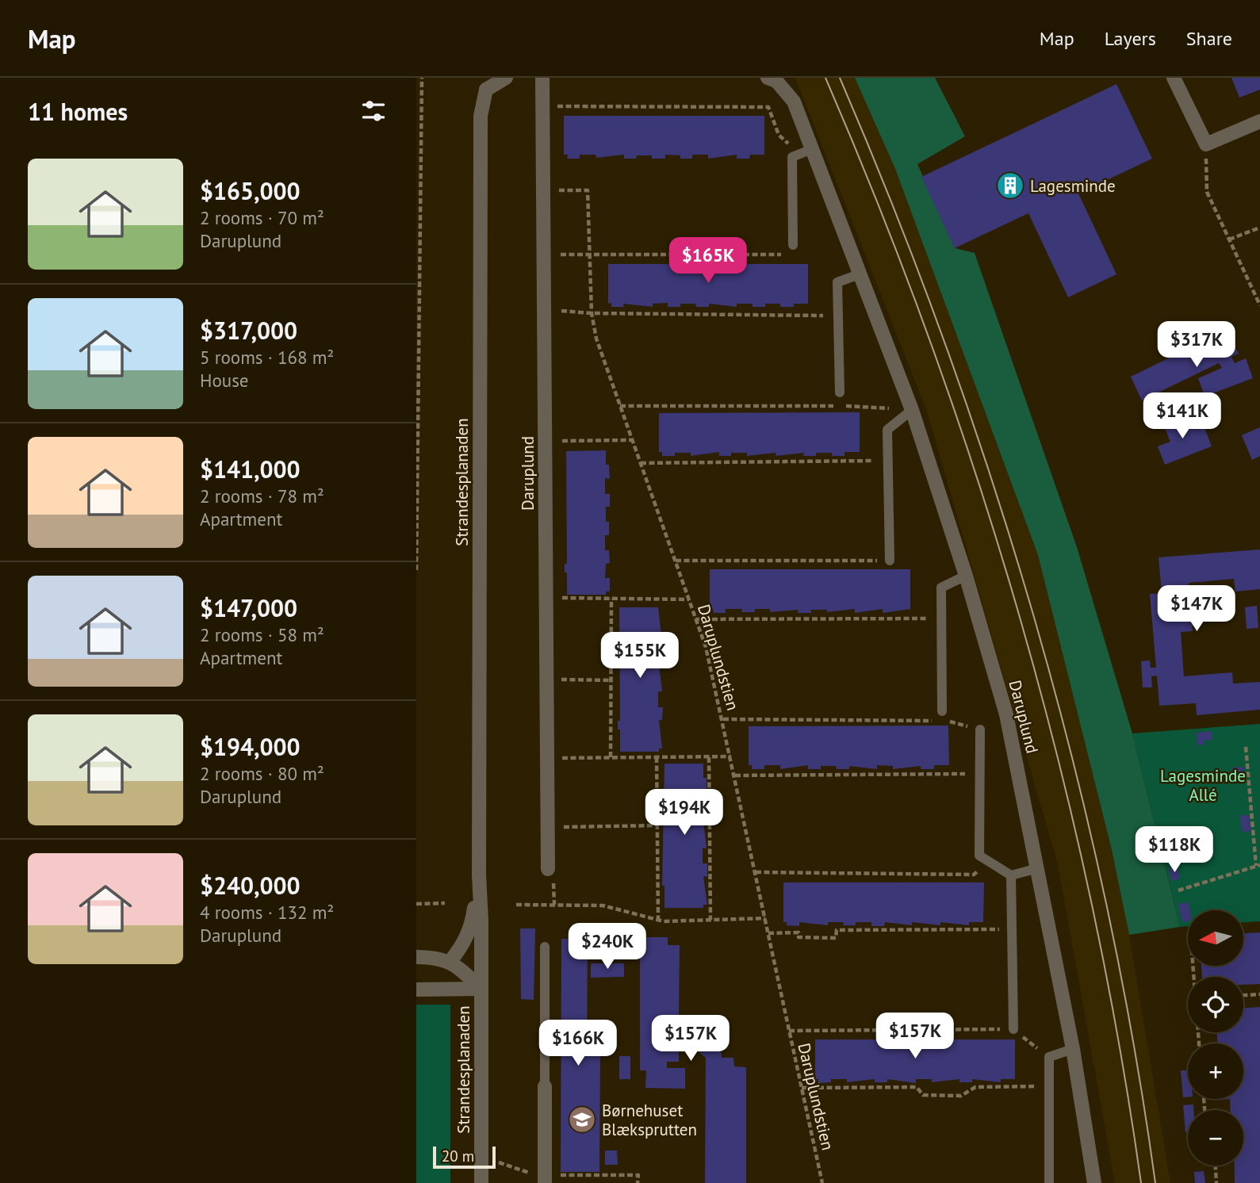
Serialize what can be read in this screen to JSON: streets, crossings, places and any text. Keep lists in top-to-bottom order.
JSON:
{
  "streets": {
    "street": ["Daruplund", "Strandesplanaden"],
    "path": ["Daruplundstien"]
  },
  "crossings": [
    ["Daruplund", "Daruplundstien"]
  ],
  "parks": ["Lagesminde Allé"],
  "places": {
    "building": ["Lagesminde"],
    "school or university": ["Børnehuset Blæksprutten"]
  },
  "scale_bar": "20 m",
  "north": "left",
  "page": {
    "header": "Map",
    "nav": ["Map", "Layers", "Share"],
    "heading": "11 homes",
    "list": [
      {
        "name": "$165,000",
        "note": "2 rooms · 70 m² · Daruplund"
      },
      {
        "name": "$317,000",
        "note": "5 rooms · 168 m² · House"
      },
      {
        "name": "$141,000",
        "note": "2 rooms · 78 m² · Apartment"
      },
      {
        "name": "$147,000",
        "note": "2 rooms · 58 m² · Apartment"
      },
      {
        "name": "$194,000",
        "note": "2 rooms · 80 m² · Daruplund"
      },
      {
        "name": "$240,000",
        "note": "4 rooms · 132 m² · Daruplund"
      }
    ],
    "price": [
      "$165K",
      "$317K",
      "$141K",
      "$147K",
      "$155K",
      "$194K",
      "$118K",
      "$240K",
      "$157K",
      "$157K",
      "$166K"
    ],
    "map_buttons": ["+", "−"],
    "scale": "20 m"
  }
}
